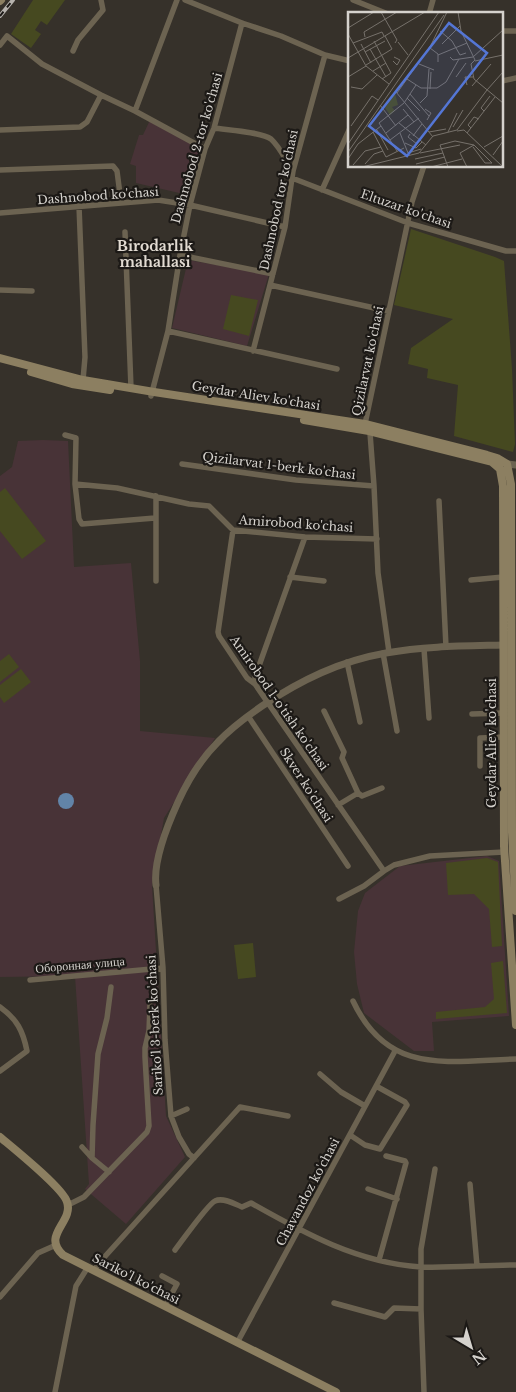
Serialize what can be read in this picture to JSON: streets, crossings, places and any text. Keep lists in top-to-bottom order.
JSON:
{
  "streets": {
    "main road": ["Geydar Aliev ko'chasi", "Sariko'l ko'chasi"],
    "street": [
      "Dashnobod 2-tor ko'chasi",
      "Dashnobod ko'chasi",
      "Dashnobod tor ko'chasi",
      "Eltuzar ko'chasi",
      "Qizilarvat ko'chasi",
      "Qizilarvat 1-berk ko'chasi",
      "Amirobod ko'chasi",
      "Amirobod 1-o'tish ko'chasi",
      "Skver ko'chasi",
      "Оборонная улица",
      "Sariko'l 3-berk ko'chasi",
      "Chavandoz ko'chasi"
    ]
  },
  "crossings": [
    ["Dashnobod 2-tor ko'chasi", "Dashnobod ko'chasi"],
    ["Dashnobod 2-tor ko'chasi", "Geydar Aliev ko'chasi"],
    ["Dashnobod ko'chasi", "Dashnobod tor ko'chasi"],
    ["Dashnobod tor ko'chasi", "Eltuzar ko'chasi"],
    ["Eltuzar ko'chasi", "Qizilarvat ko'chasi"],
    ["Qizilarvat ko'chasi", "Geydar Aliev ko'chasi"],
    ["Qizilarvat ko'chasi", "Qizilarvat 1-berk ko'chasi"],
    ["Qizilarvat ko'chasi", "Amirobod ko'chasi"],
    ["Amirobod ko'chasi", "Amirobod 1-o'tish ko'chasi"],
    ["Оборонная улица", "Sariko'l 3-berk ko'chasi"],
    ["Chavandoz ko'chasi", "Sariko'l ko'chasi"]
  ],
  "districts": ["Birodarlik mahallasi"],
  "north": "bottom right"
}
